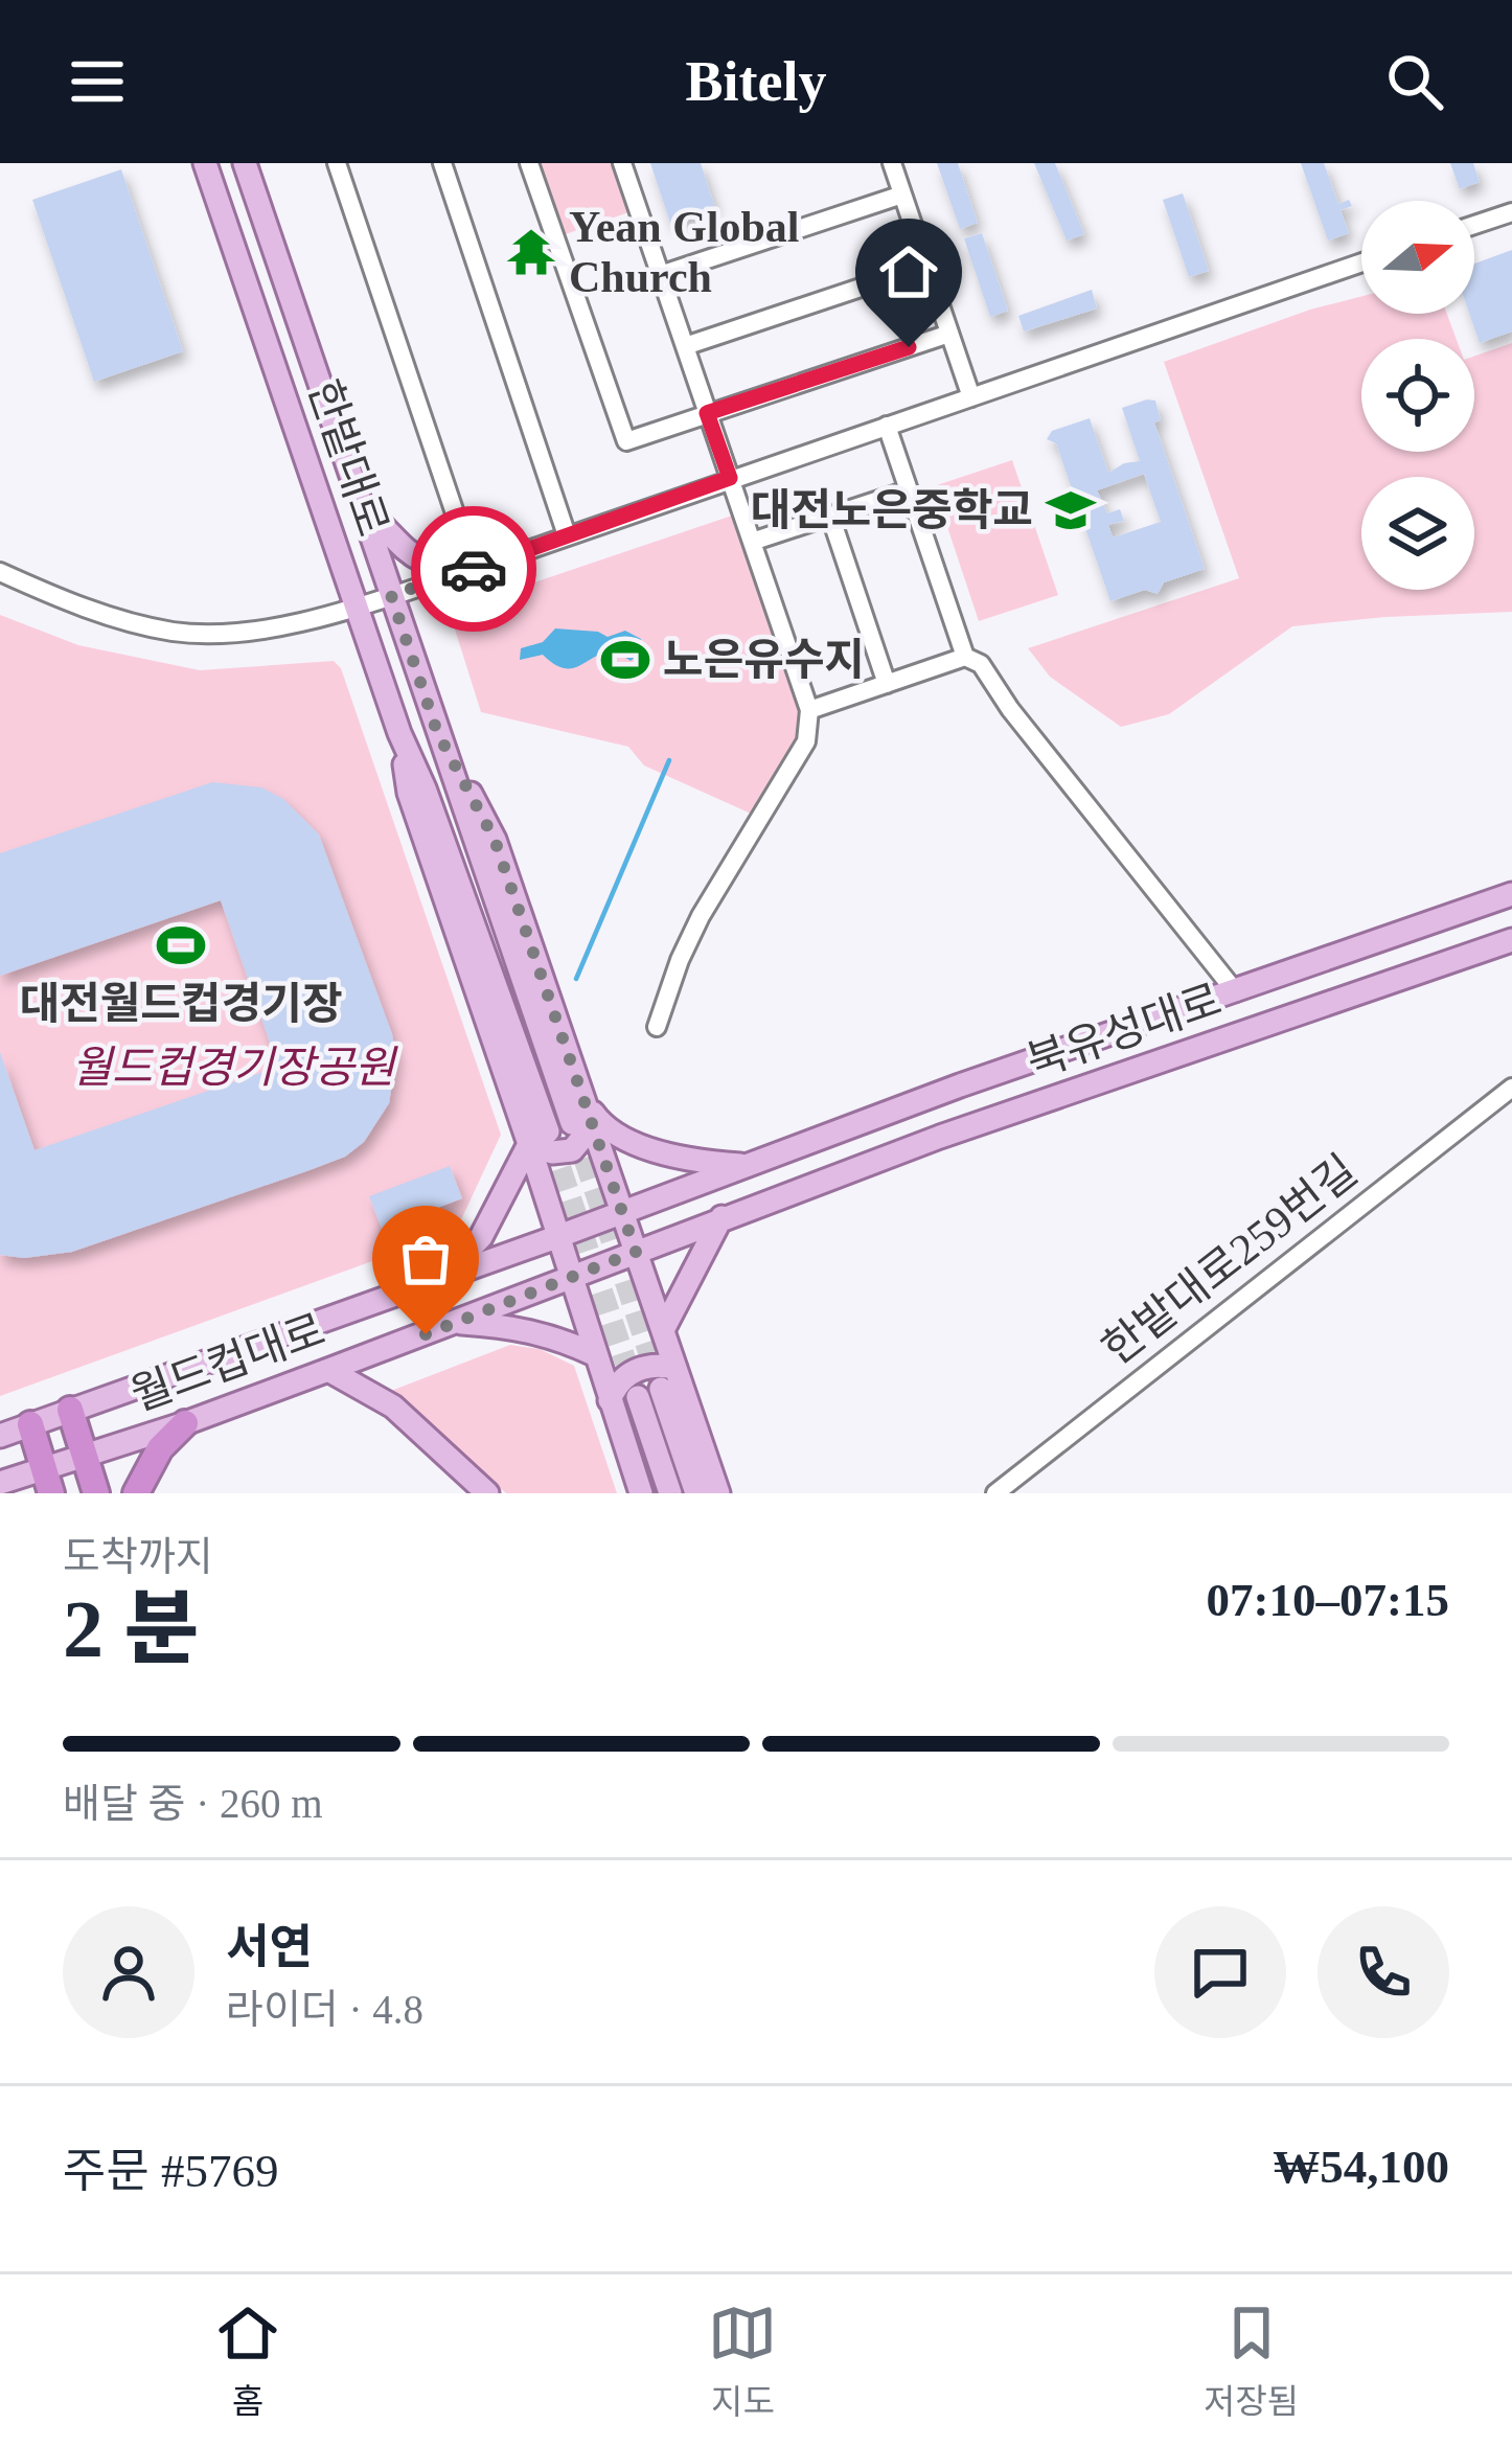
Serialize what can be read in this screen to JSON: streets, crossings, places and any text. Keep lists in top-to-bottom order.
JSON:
{
  "streets": {
    "main road": ["한밭대로", "북유성대로", "월드컵대로"],
    "street": ["한밭대로259번길"]
  },
  "crossings": [
    ["한밭대로", "월드컵대로"],
    ["북유성대로", "월드컵대로"]
  ],
  "parks": ["월드컵경기장공원"],
  "places": {
    "temple": ["Yean Global Church"],
    "school or university": ["대전노은중학교"],
    "sports": ["노은유수지", "대전월드컵경기장"]
  },
  "north": "right",
  "page": {
    "header": "Bitely",
    "heading": ["2 분", "도착까지", "07:10–07:15"],
    "panel": [
      "서연",
      "라이더 · 4.8",
      "주문 #5769",
      "₩54,100"
    ],
    "bar": "배달 중 · 260 m",
    "tabs": ["홈", "지도", "저장됨"]
  }
}
